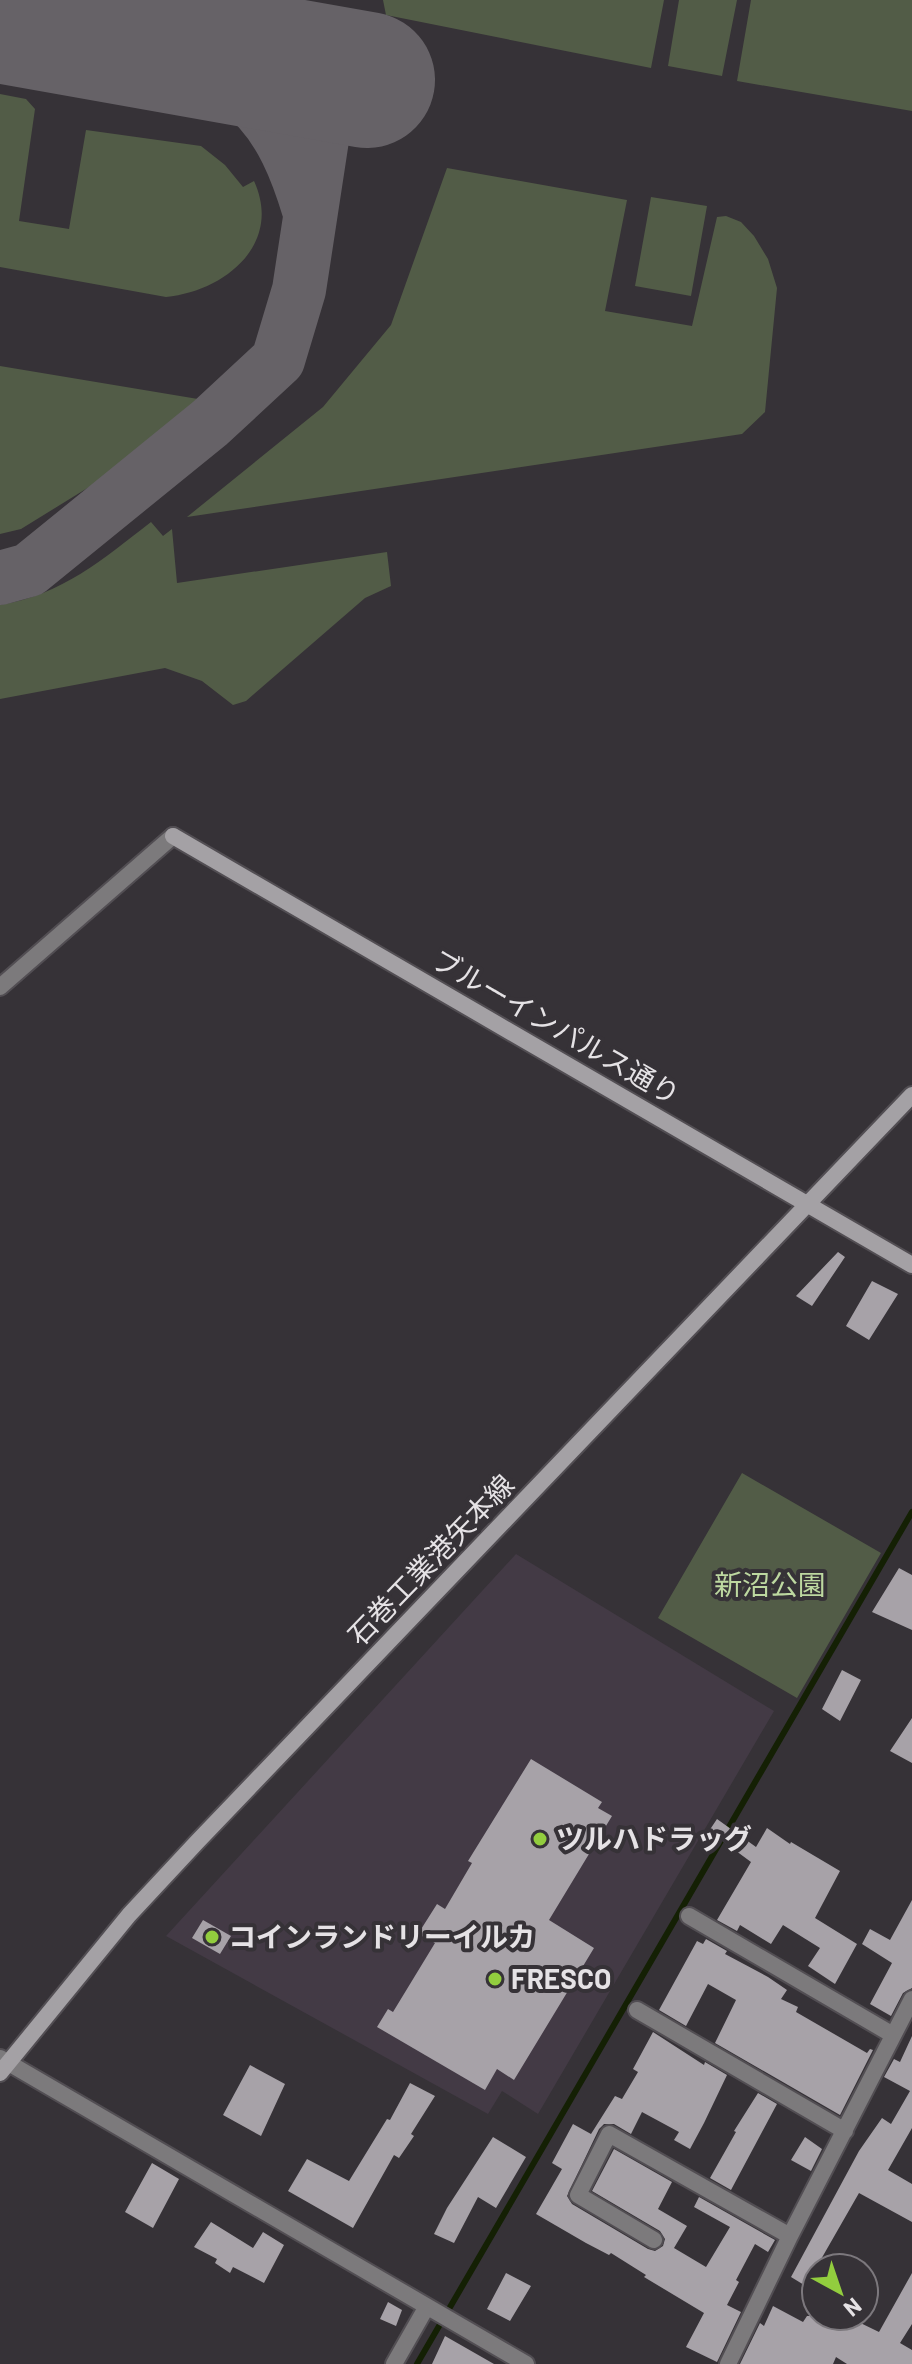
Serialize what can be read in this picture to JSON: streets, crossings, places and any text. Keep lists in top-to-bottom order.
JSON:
{
  "streets": {
    "main road": ["ブルーインパルス通り", "石巻工業港矢本線"]
  },
  "crossings": [
    ["ブルーインパルス通り", "石巻工業港矢本線"]
  ],
  "parks": ["新沼公園"],
  "places": ["ツルハドラッグ", "コインランドリーイルカ", "FRESCO"],
  "north": "bottom right"
}
